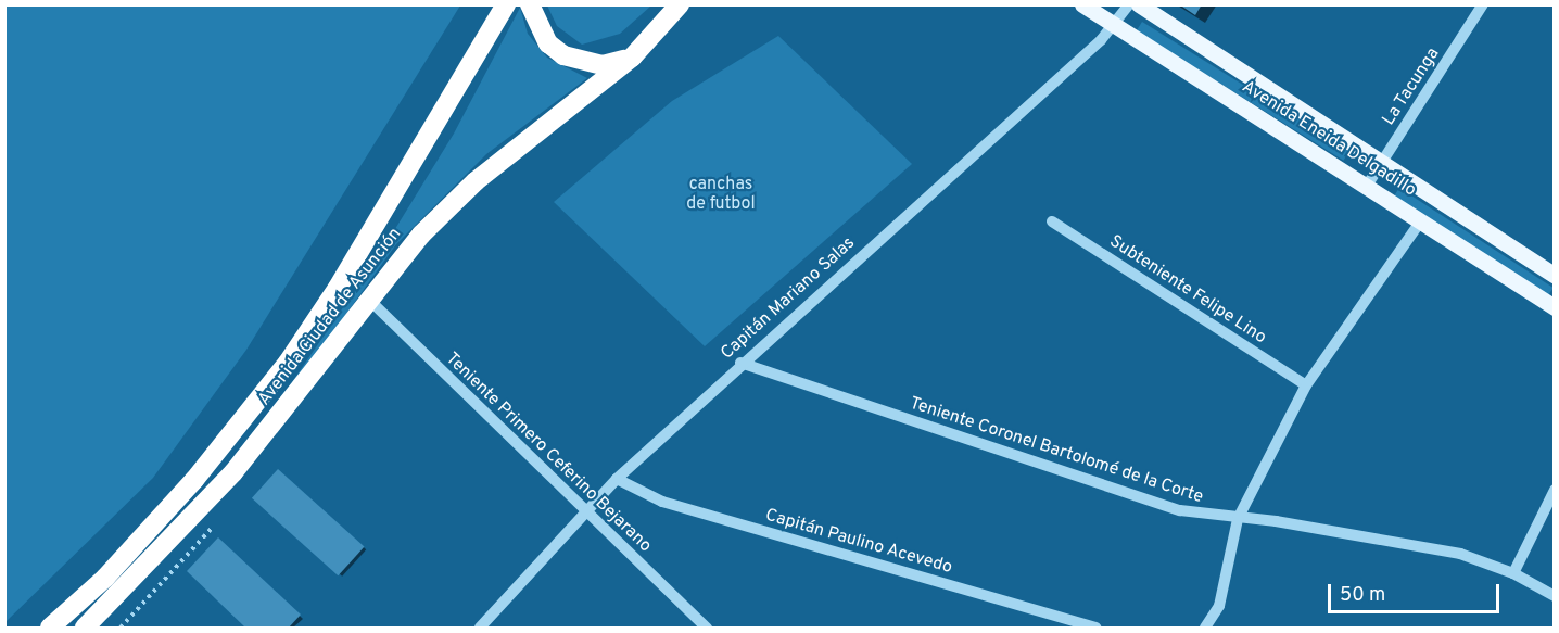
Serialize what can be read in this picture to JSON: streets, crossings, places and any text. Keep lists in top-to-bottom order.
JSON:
{
  "streets": {
    "highway": ["Avenida Ciudad de Asunción"],
    "main road": ["Avenida Eneida Delgadillo"],
    "street": [
      "La Tacunga",
      "Subteniente Felipe Lino",
      "Capitán Mariano Salas",
      "Teniente Coronel Bartolomé de la Corte",
      "Teniente Primero Ceferino Bejarano",
      "Capitán Paulino Acevedo"
    ]
  },
  "crossings": [
    ["La Tacunga", "Avenida Eneida Delgadillo"],
    ["Avenida Eneida Delgadillo", "Capitán Mariano Salas"],
    ["Capitán Mariano Salas", "Teniente Coronel Bartolomé de la Corte"],
    ["Capitán Mariano Salas", "Teniente Primero Ceferino Bejarano"],
    ["Capitán Mariano Salas", "Capitán Paulino Acevedo"],
    ["Avenida Ciudad de Asunción", "Teniente Primero Ceferino Bejarano"]
  ],
  "parks": ["canchas de futbol"],
  "scale_bar": "50 m"
}
